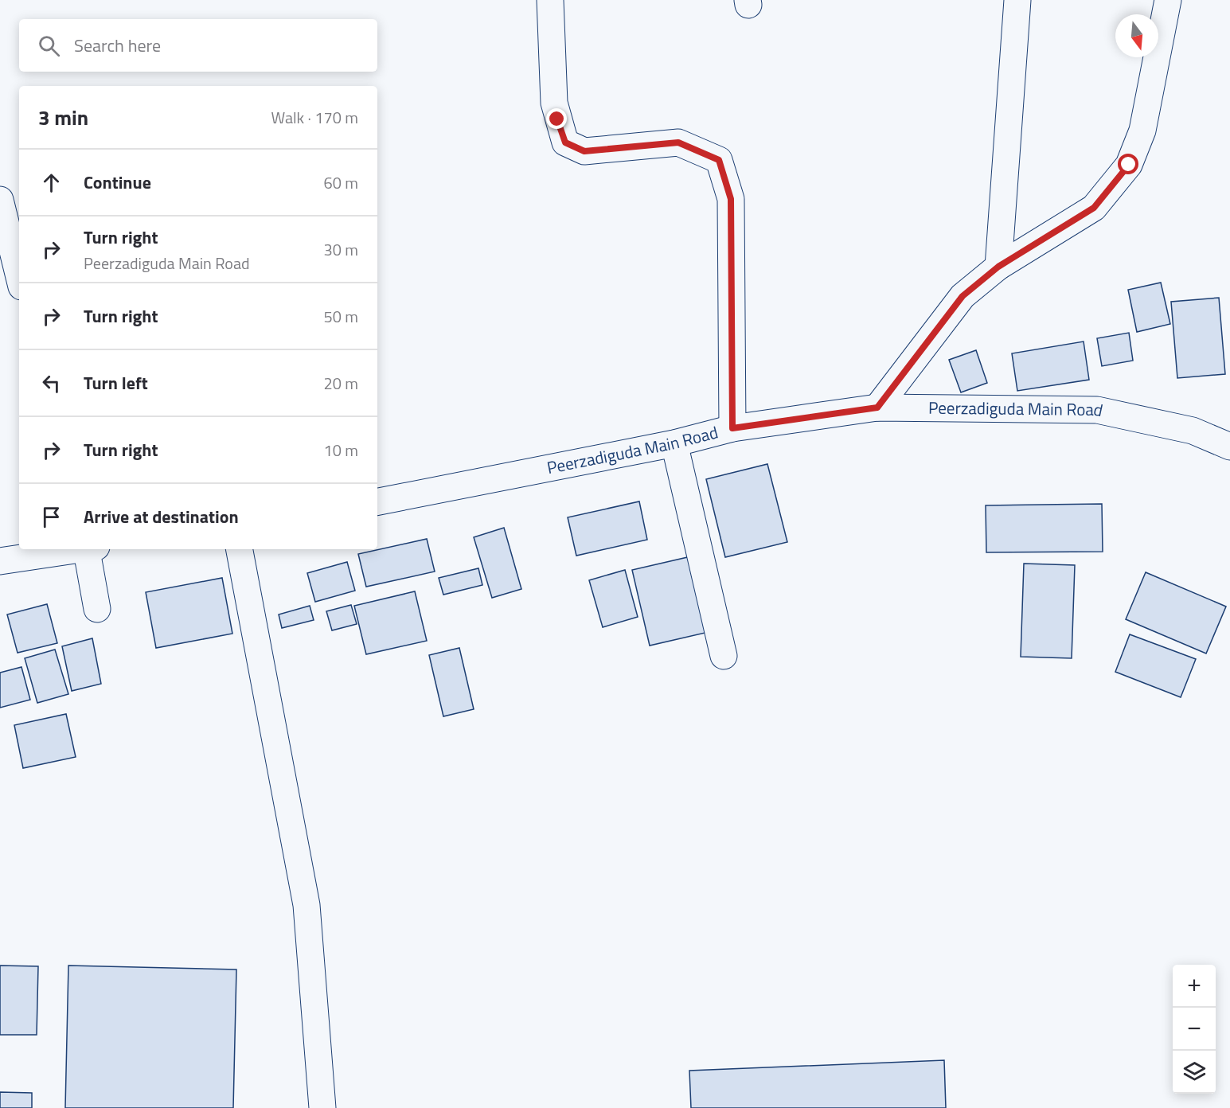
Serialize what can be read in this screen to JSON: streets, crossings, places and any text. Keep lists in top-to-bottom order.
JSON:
{
  "streets": {
    "street": ["Peerzadiguda Main Road"]
  },
  "north": "bottom",
  "page": {
    "search": "Search here",
    "heading": ["3 min", "Walk · 170 m"],
    "list": [
      ["Continue", "60 m"],
      ["Turn right", "Peerzadiguda Main Road", "30 m"],
      ["Turn right", "50 m"],
      ["Turn left", "20 m"],
      ["Turn right", "10 m"],
      "Arrive at destination"
    ],
    "map_buttons": ["+", "−"]
  }
}
